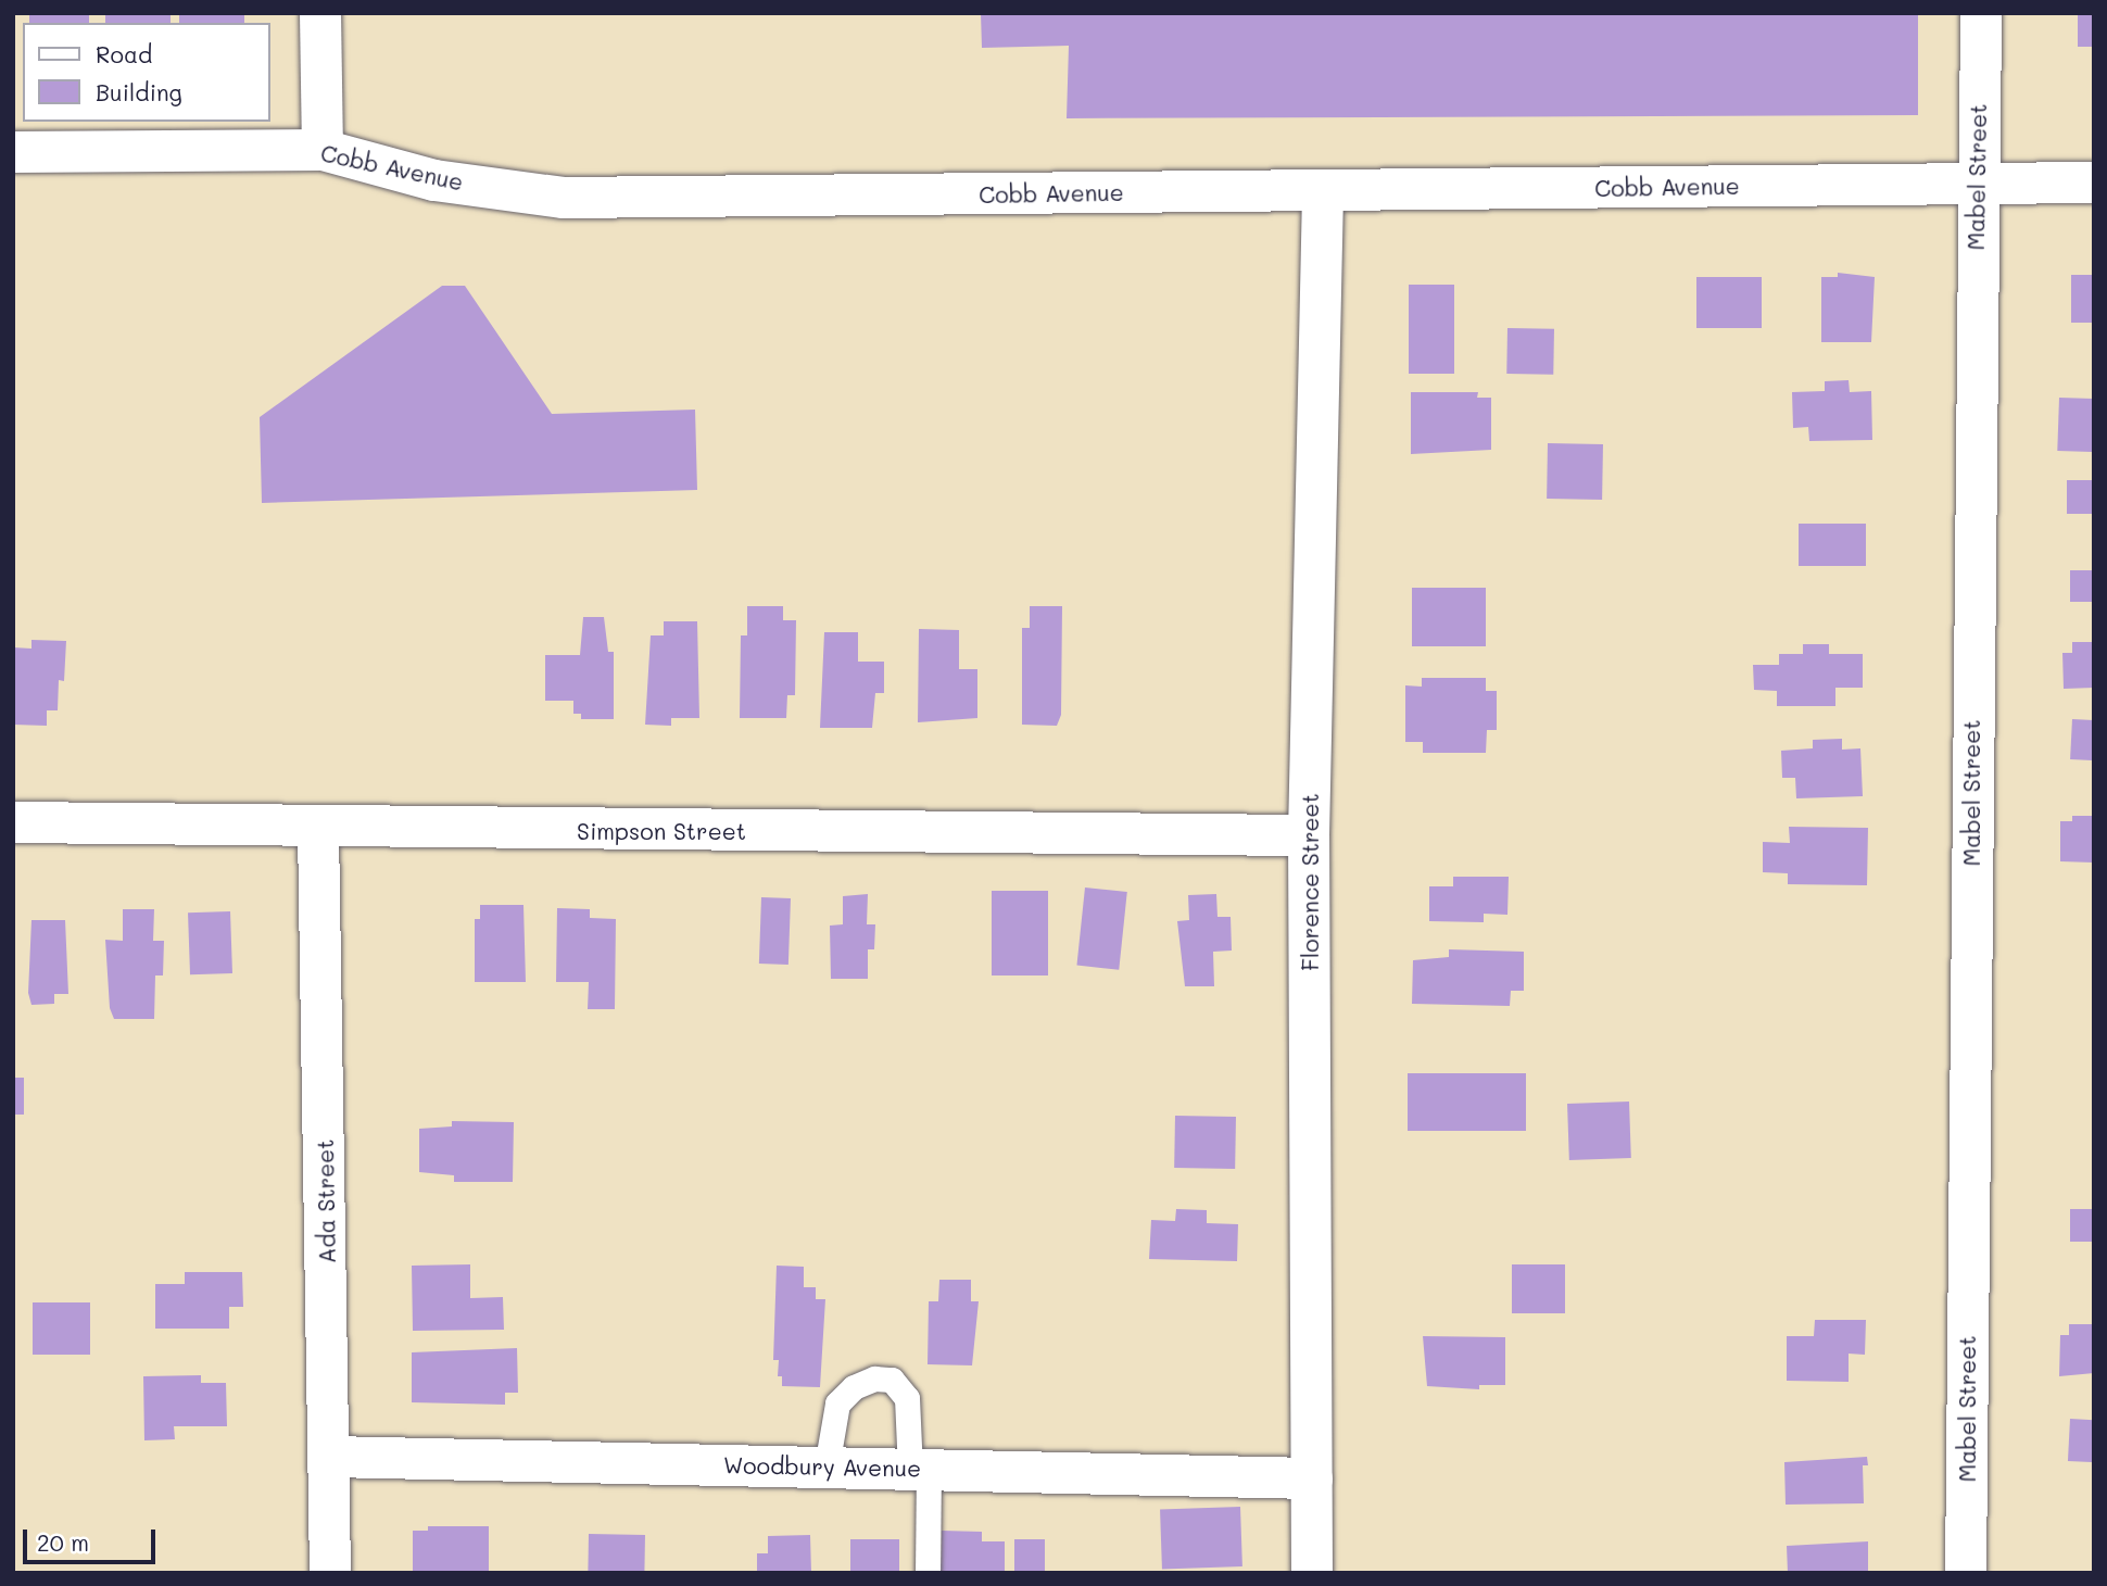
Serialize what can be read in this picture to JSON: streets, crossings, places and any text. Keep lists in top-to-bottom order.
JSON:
{
  "streets": {
    "street": [
      "Cobb Avenue",
      "Mabel Street",
      "Simpson Street",
      "Florence Street",
      "Ada Street",
      "Woodbury Avenue"
    ]
  },
  "crossings": [
    ["Cobb Avenue", "Mabel Street"],
    ["Cobb Avenue", "Florence Street"],
    ["Simpson Street", "Florence Street"],
    ["Simpson Street", "Ada Street"],
    ["Florence Street", "Woodbury Avenue"],
    ["Ada Street", "Woodbury Avenue"]
  ],
  "legend": ["Road", "Building"],
  "scale_bar": "20 m"
}
